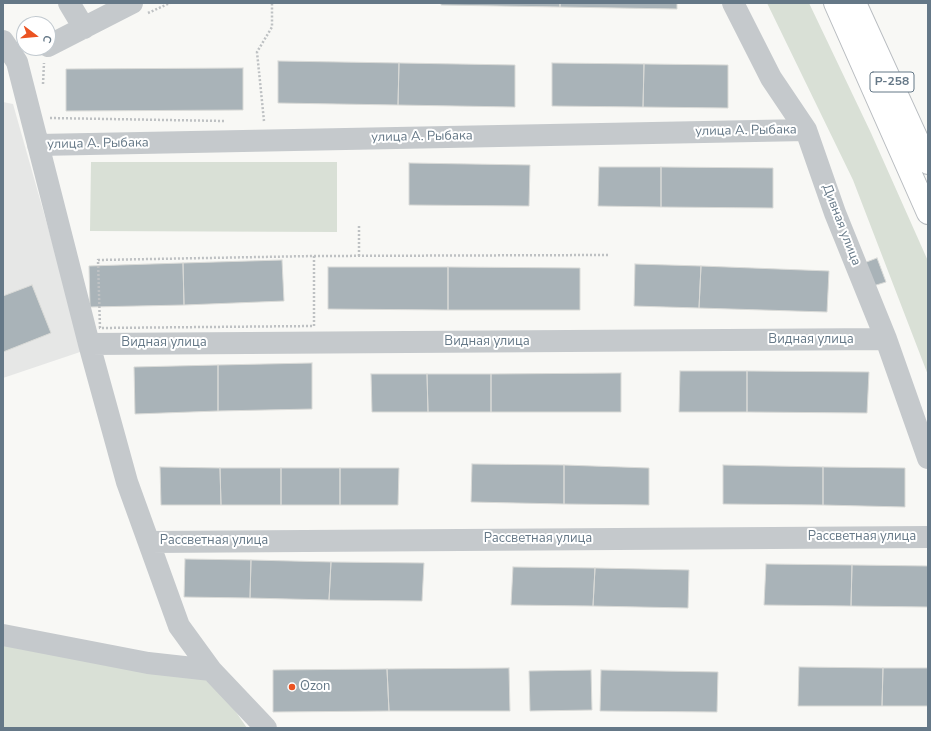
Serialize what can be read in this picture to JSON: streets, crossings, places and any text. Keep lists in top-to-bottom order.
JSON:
{
  "streets": {
    "main road": ["Р-258"],
    "street": [
      "улица А. Рыбака",
      "Дивная улица",
      "Видная улица",
      "Рассветная улица"
    ]
  },
  "crossings": [
    ["улица А. Рыбака", "Дивная улица"],
    ["Дивная улица", "Видная улица"]
  ],
  "places": ["Ozon"],
  "north": "right"
}
